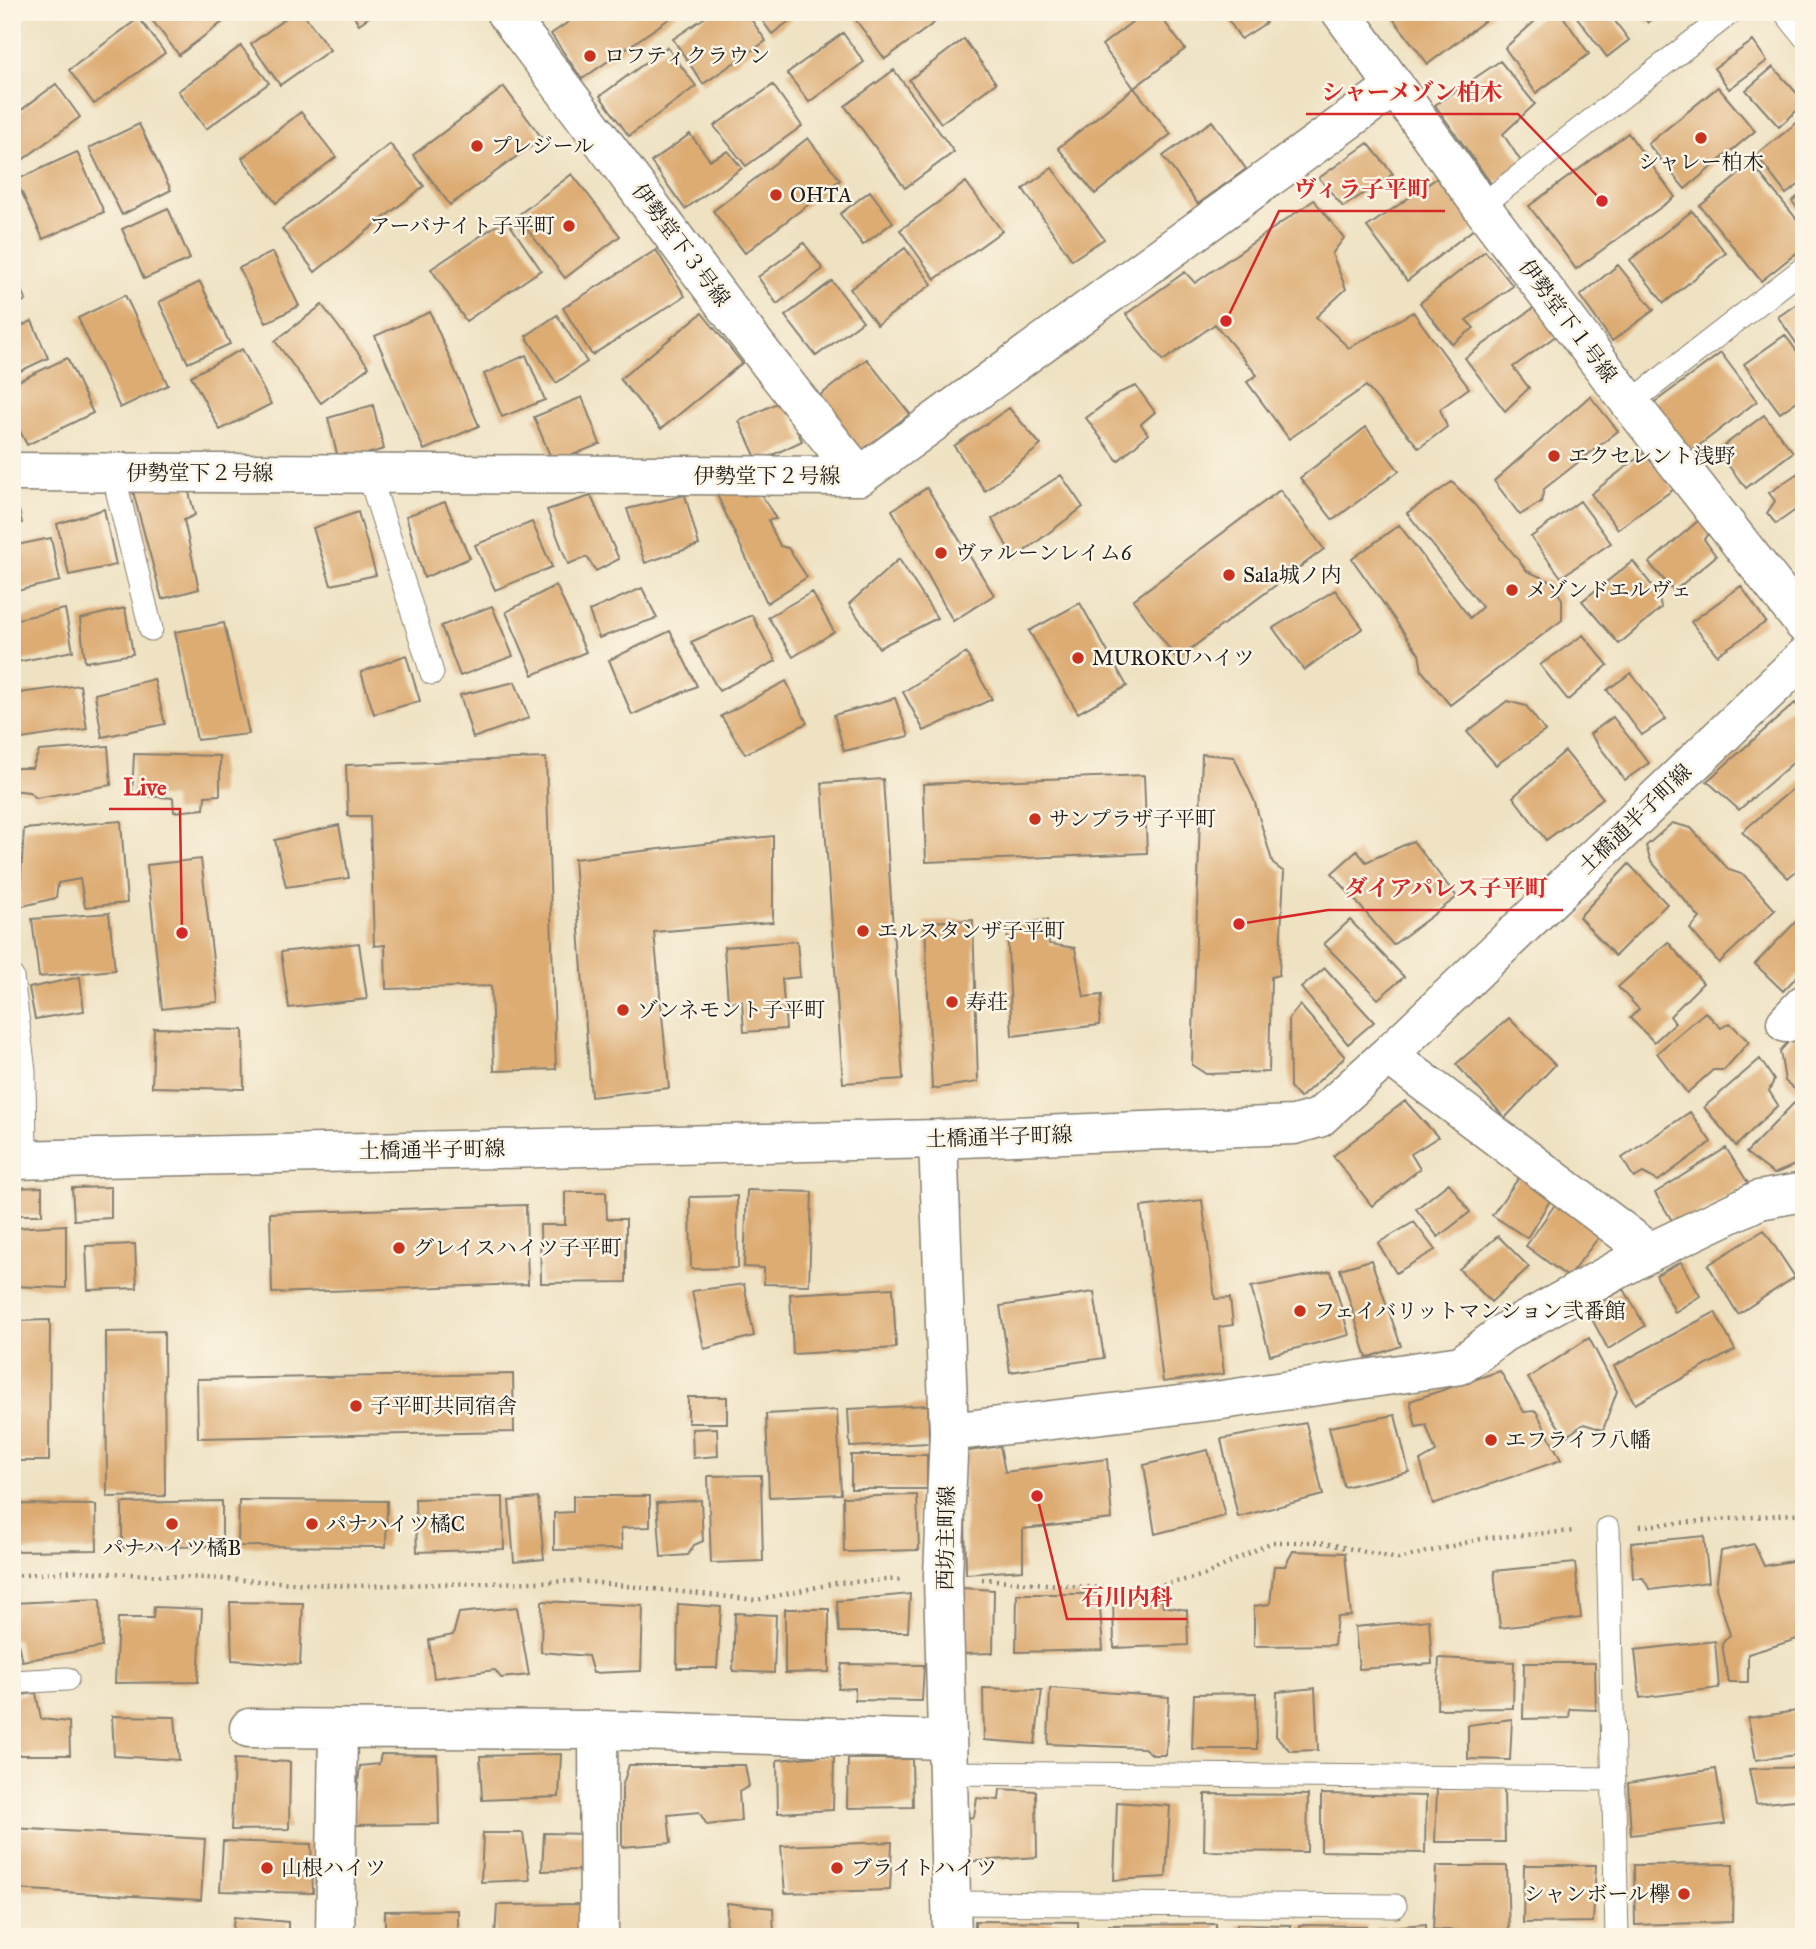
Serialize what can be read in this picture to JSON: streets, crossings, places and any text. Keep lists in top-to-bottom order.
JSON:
{
  "streets": {
    "street": [
      "伊勢堂下３号線",
      "伊勢堂下１号線",
      "伊勢堂下２号線",
      "土橋通半子町線",
      "西坊主町線"
    ]
  },
  "crossings": [
    ["伊勢堂下３号線", "伊勢堂下２号線"],
    ["伊勢堂下１号線", "伊勢堂下２号線"],
    ["土橋通半子町線", "西坊主町線"]
  ],
  "places": [
    "ロフティクラウン",
    "シャレー柏木",
    "プレジール",
    "OHTA",
    "シャーメゾン柏木",
    "アーバナイト子平町",
    "ヴィラ子平町",
    "エクセレント浅野",
    "ヴァルーンレイム6",
    "Sala城ノ内",
    "メゾンドエルヴェ",
    "MUROKUハイツ",
    "サンプラザ子平町",
    "ダイアパレス子平町",
    "エルスタンザ子平町",
    "Live",
    "寿荘",
    "ゾンネモント子平町",
    "グレイスハイツ子平町",
    "フェイバリットマンション弐番館",
    "子平町共同宿舎",
    "エフライフ八幡",
    "石川内科",
    "パナハイツ橘B",
    "パナハイツ橘C",
    "山根ハイツ",
    "ブライトハイツ",
    "シャンボール欅"
  ]
}
